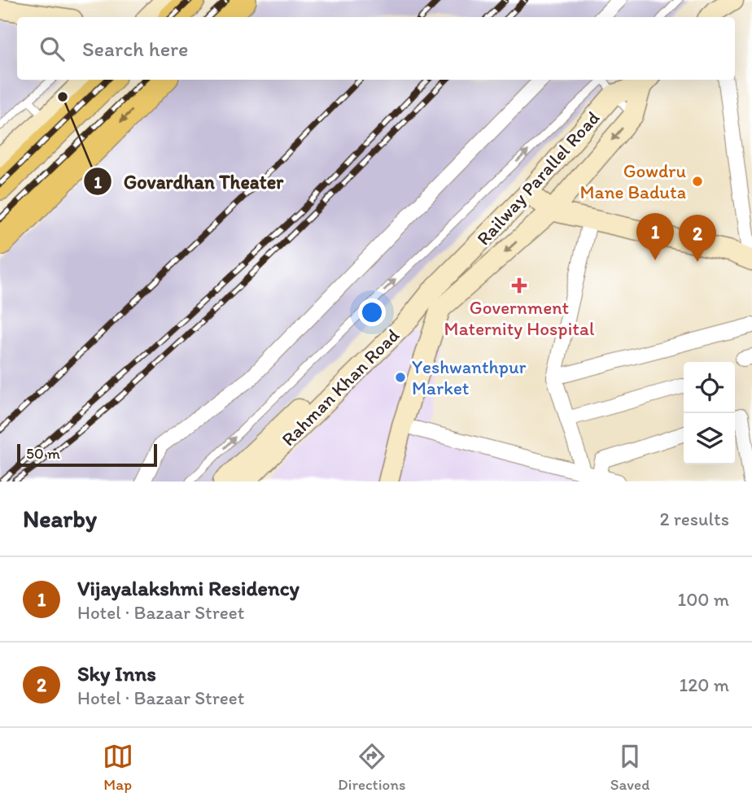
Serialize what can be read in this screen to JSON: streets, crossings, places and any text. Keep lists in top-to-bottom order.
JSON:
{
  "streets": {
    "street": ["Railway Parallel Road", "Rahman Khan Road"]
  },
  "crossings": [
    ["Railway Parallel Road", "Rahman Khan Road"]
  ],
  "places": {
    "other": ["Govardhan Theater", "Gowdru Mane Baduta", "Yeshwanthpur Market"],
    "health": ["Government Maternity Hospital"]
  },
  "scale_bar": "50 m",
  "page": {
    "search": "Search here",
    "pins": ["1", "2"],
    "scale": "50 m",
    "heading": ["Nearby", "2 results"],
    "list": [
      {
        "mark": "1",
        "name": "Vijayalakshmi Residency",
        "note": "Hotel · Bazaar Street",
        "value": "100 m"
      },
      {
        "mark": "2",
        "name": "Sky Inns",
        "note": "Hotel · Bazaar Street",
        "value": "120 m"
      }
    ],
    "nav": ["Map", "Directions", "Saved"]
  }
}
